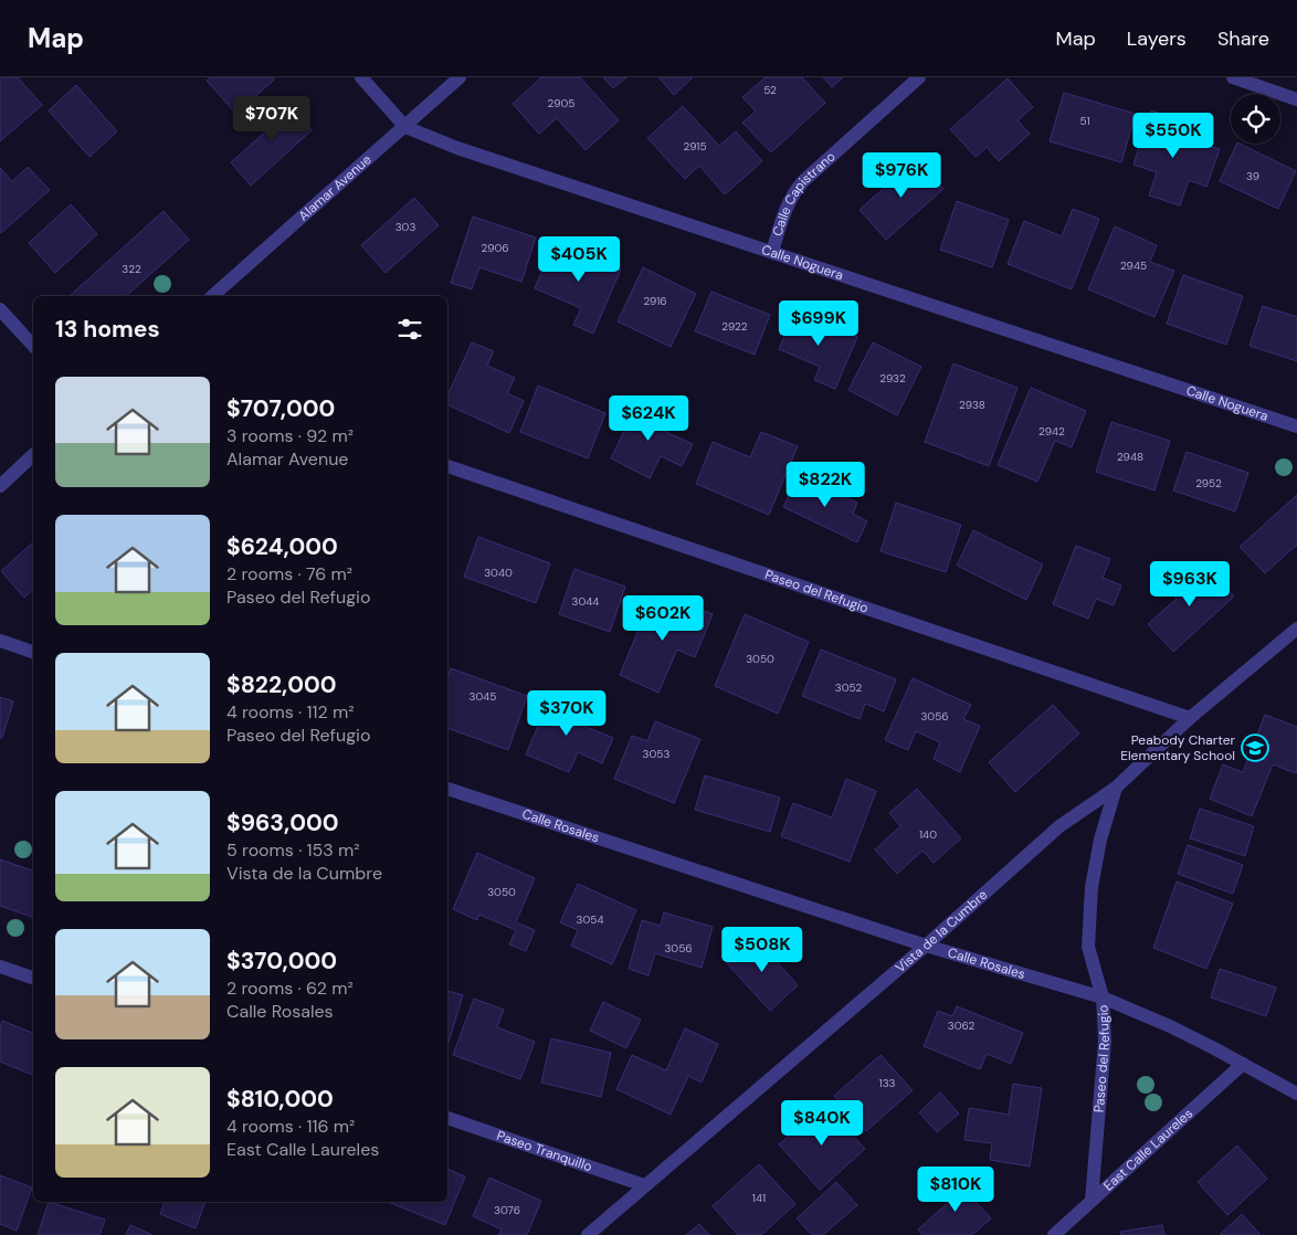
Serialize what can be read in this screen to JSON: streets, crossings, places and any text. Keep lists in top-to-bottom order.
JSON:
{
  "streets": {
    "street": [
      "Alamar Avenue",
      "Calle Capistrano",
      "Calle Noguera",
      "Paseo del Refugio",
      "Calle Rosales",
      "Vista de la Cumbre",
      "Paseo Tranquillo",
      "East Calle Laureles"
    ]
  },
  "crossings": [
    ["Alamar Avenue", "Calle Noguera"],
    ["Calle Capistrano", "Calle Noguera"],
    ["Paseo del Refugio", "Calle Rosales"],
    ["Paseo del Refugio", "Vista de la Cumbre"],
    ["Paseo del Refugio", "East Calle Laureles"],
    ["Calle Rosales", "Vista de la Cumbre"],
    ["Calle Rosales", "East Calle Laureles"],
    ["Vista de la Cumbre", "Paseo Tranquillo"]
  ],
  "places": {
    "school or university": ["Peabody Charter Elementary School"]
  },
  "house_numbers": [
    "52",
    "2905",
    "51",
    "2915",
    "39",
    "303",
    "2906",
    "2945",
    "322",
    "2916",
    "2922",
    "2932",
    "2938",
    "2942",
    "2948",
    "2952",
    "3040",
    "3044",
    "3050",
    "3052",
    "3045",
    "3056",
    "3053",
    "140",
    "3050",
    "3054",
    "3056",
    "3062",
    "133",
    "141",
    "3076"
  ],
  "page": {
    "header": "Map",
    "nav": ["Map", "Layers", "Share"],
    "price": [
      "$707K",
      "$550K",
      "$976K",
      "$405K",
      "$699K",
      "$624K",
      "$822K",
      "$963K",
      "$602K",
      "$370K",
      "$508K",
      "$840K",
      "$810K"
    ],
    "heading": "13 homes",
    "list": [
      {
        "name": "$707,000",
        "note": "3 rooms · 92 m² · Alamar Avenue"
      },
      {
        "name": "$624,000",
        "note": "2 rooms · 76 m² · Paseo del Refugio"
      },
      {
        "name": "$822,000",
        "note": "4 rooms · 112 m² · Paseo del Refugio"
      },
      {
        "name": "$963,000",
        "note": "5 rooms · 153 m² · Vista de la Cumbre"
      },
      {
        "name": "$370,000",
        "note": "2 rooms · 62 m² · Calle Rosales"
      },
      {
        "name": "$810,000",
        "note": "4 rooms · 116 m² · East Calle Laureles"
      }
    ]
  }
}
